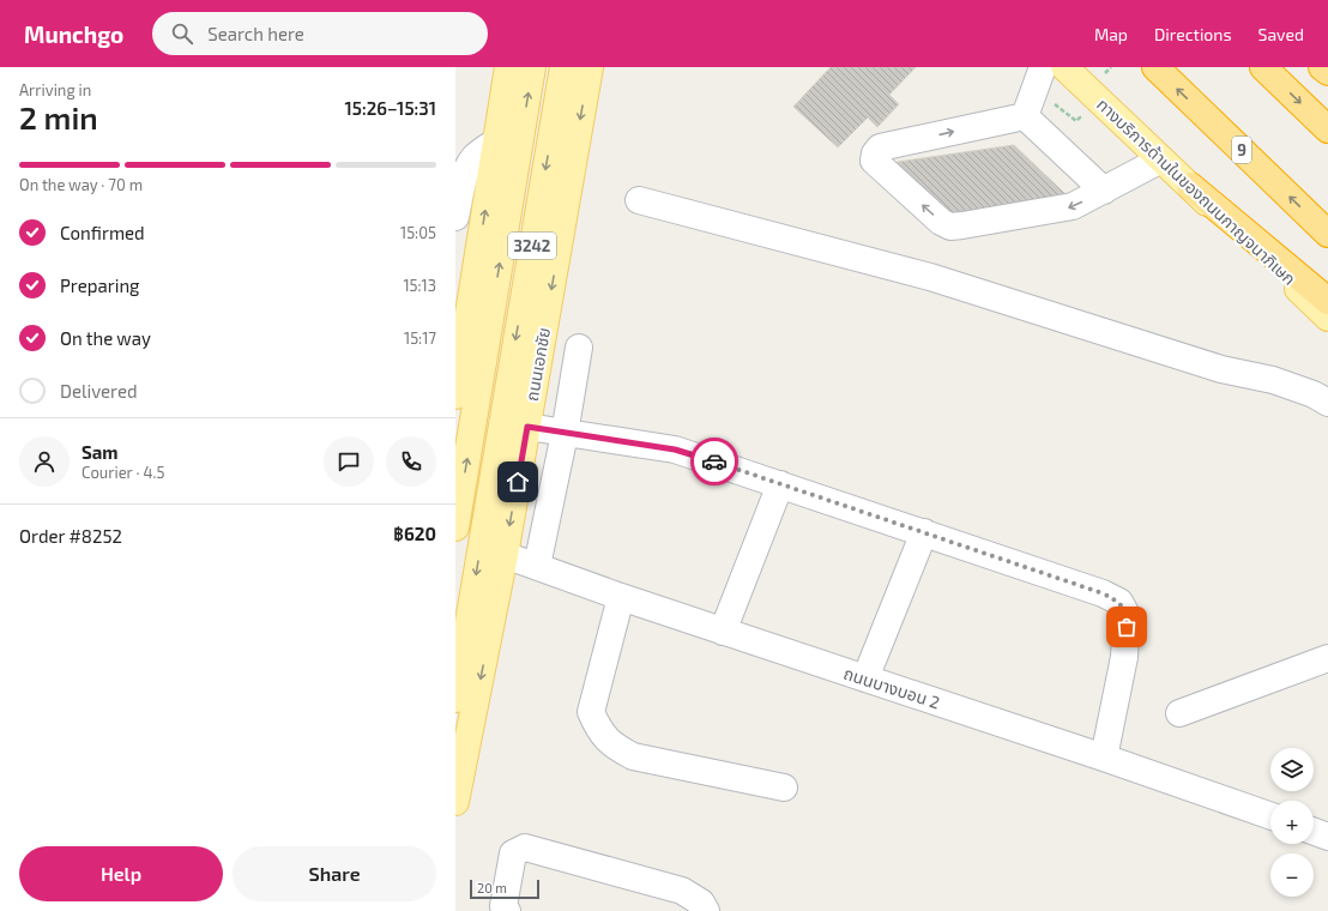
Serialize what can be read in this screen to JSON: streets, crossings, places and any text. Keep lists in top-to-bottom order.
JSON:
{
  "streets": {
    "highway": ["9"],
    "main road": ["ทางบริการด้านในของถนนกาญจนาภิเษก", "3242", "ถนนเอกชัย"],
    "street": ["ถนนบางบอน 2"]
  },
  "crossings": [
    ["ถนนเอกชัย", "ถนนบางบอน 2"]
  ],
  "scale_bar": "20 m",
  "page": {
    "header": "Munchgo",
    "search": "Search here",
    "nav": ["Map", "Directions", "Saved"],
    "heading": ["2 min", "Arriving in", "15:26–15:31"],
    "panel": [
      "Sam",
      "Courier · 4.5",
      "Order #8252",
      "฿620"
    ],
    "bar": "On the way · 70 m",
    "list": [
      ["Confirmed", "15:05"],
      ["Preparing", "15:13"],
      ["On the way", "15:17"],
      "Delivered"
    ],
    "map_buttons": ["+", "−"],
    "buttons": ["Help", "Share"],
    "scale": "20 m"
  }
}
